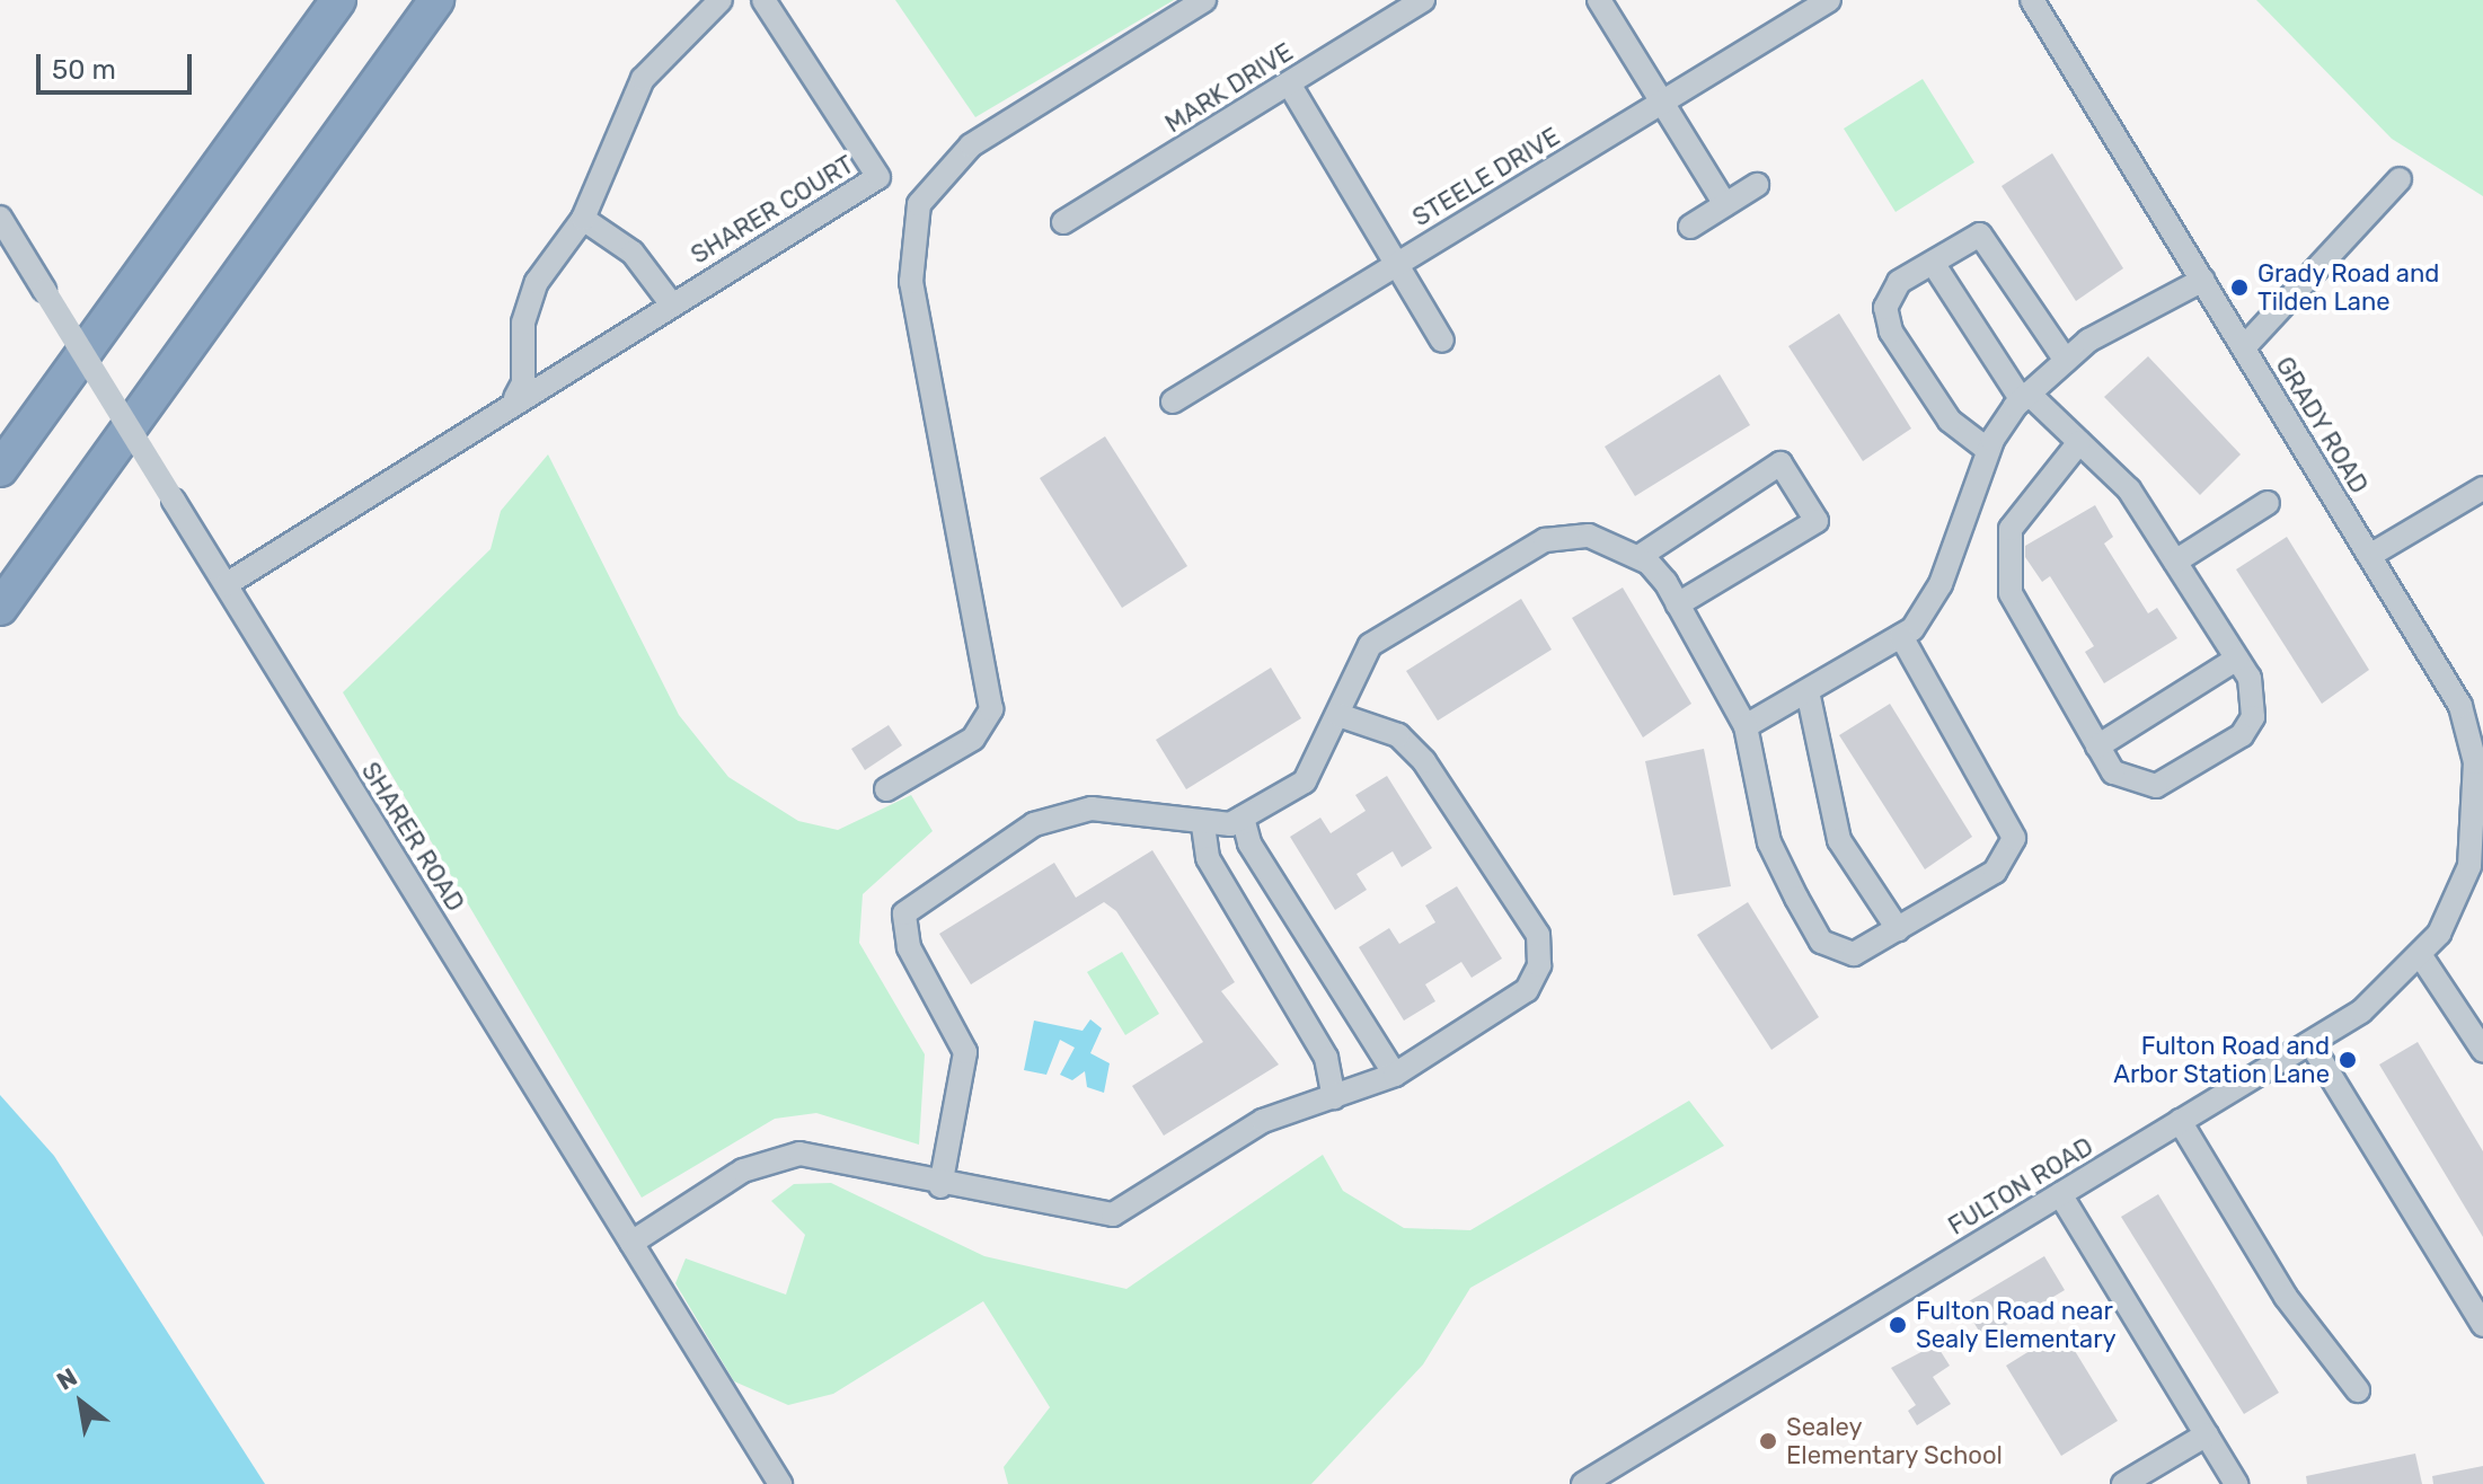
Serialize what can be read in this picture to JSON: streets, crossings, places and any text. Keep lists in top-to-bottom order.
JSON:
{
  "streets": {
    "street": [
      "MARK DRIVE",
      "STEELE DRIVE",
      "SHARER COURT",
      "GRADY ROAD",
      "SHARER ROAD",
      "FULTON ROAD"
    ]
  },
  "crossings": [
    ["SHARER COURT", "SHARER ROAD"],
    ["GRADY ROAD", "FULTON ROAD"]
  ],
  "places": [
    "Grady Road and Tilden Lane",
    "Fulton Road and Arbor Station Lane",
    "Fulton Road near Sealy Elementary",
    "Sealey Elementary School"
  ],
  "scale_bar": "50 m",
  "north": "top left"
}
